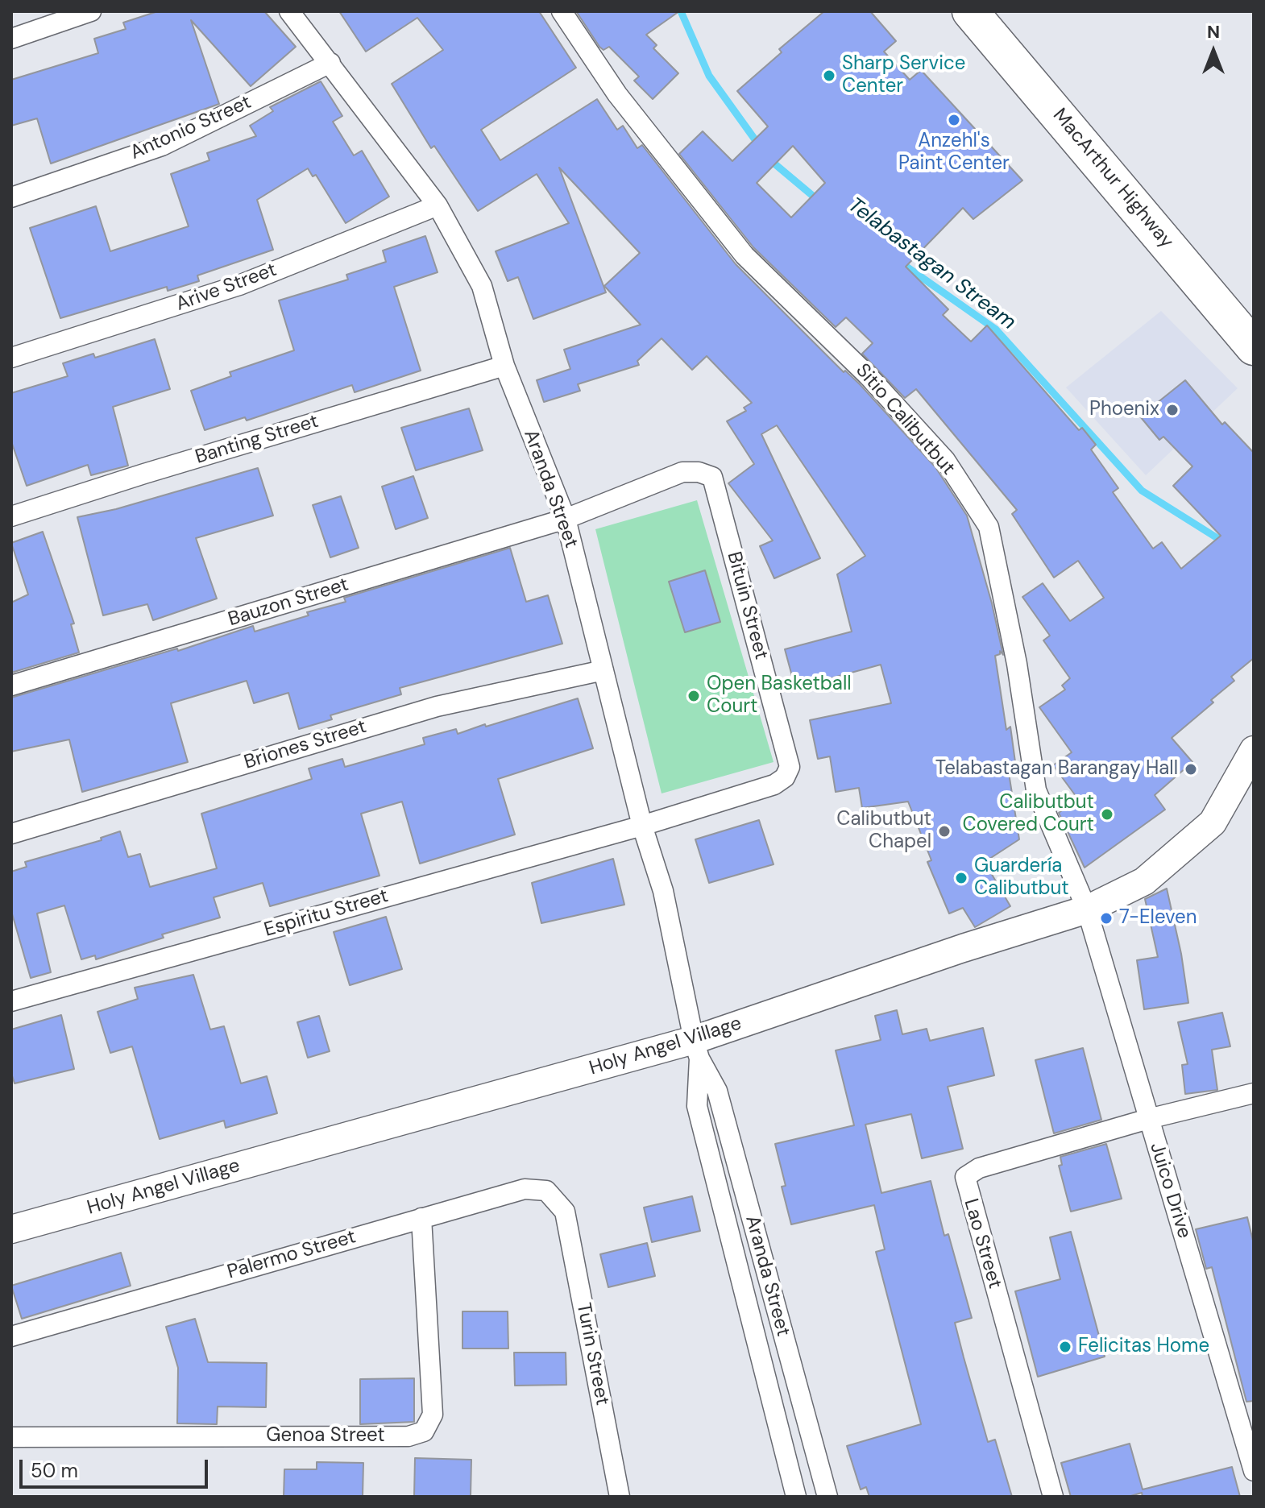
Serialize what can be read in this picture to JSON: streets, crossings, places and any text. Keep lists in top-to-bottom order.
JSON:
{
  "streets": {
    "highway": ["MacArthur Highway"],
    "street": [
      "Antonio Street",
      "Arive Street",
      "Sitio Calibutbut",
      "Banting Street",
      "Aranda Street",
      "Bauzon Street",
      "Bituin Street",
      "Briones Street",
      "Espiritu Street",
      "Holy Angel Village",
      "Juico Drive",
      "Lao Street",
      "Palermo Street",
      "Turin Street",
      "Genoa Street"
    ]
  },
  "crossings": [
    ["Antonio Street", "Aranda Street"],
    ["Arive Street", "Aranda Street"],
    ["Sitio Calibutbut", "Holy Angel Village"],
    ["Sitio Calibutbut", "Juico Drive"],
    ["Banting Street", "Aranda Street"],
    ["Aranda Street", "Bauzon Street"],
    ["Aranda Street", "Bituin Street"],
    ["Aranda Street", "Briones Street"],
    ["Aranda Street", "Espiritu Street"],
    ["Aranda Street", "Holy Angel Village"],
    ["Bauzon Street", "Bituin Street"],
    ["Bituin Street", "Espiritu Street"],
    ["Holy Angel Village", "Juico Drive"],
    ["Juico Drive", "Lao Street"],
    ["Palermo Street", "Turin Street"],
    ["Palermo Street", "Genoa Street"]
  ],
  "water": ["Telabastagan Stream"],
  "places": [
    "Sharp Service Center",
    "Anzehl's Paint Center",
    "Phoenix",
    "Open Basketball Court",
    "Telabastagan Barangay Hall",
    "Calibutbut Covered Court",
    "Calibutbut Chapel",
    "Guardería Calibutbut",
    "7-Eleven",
    "Felicitas Home"
  ],
  "scale_bar": "50 m",
  "north": "top"
}
